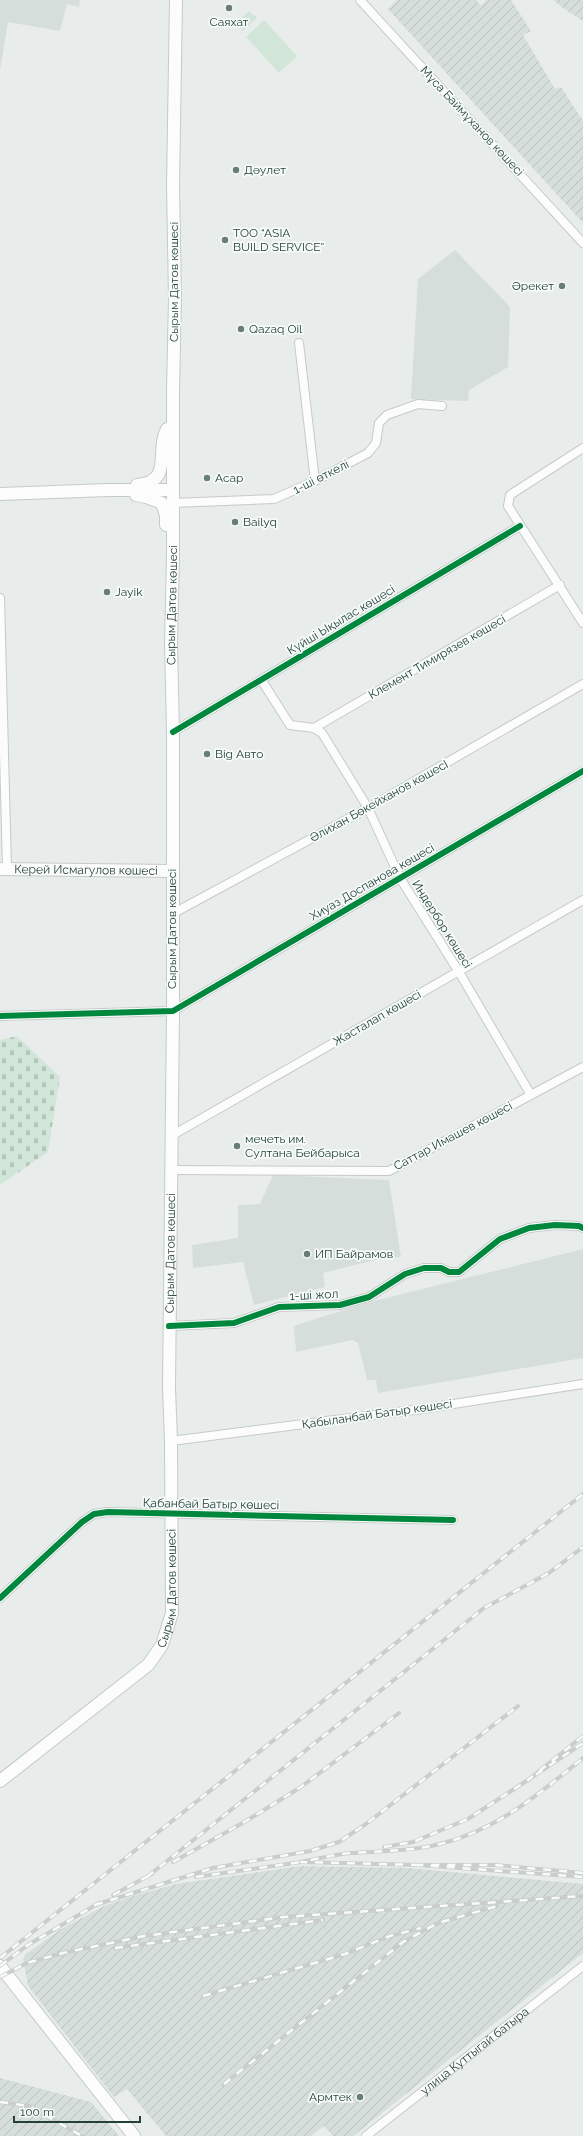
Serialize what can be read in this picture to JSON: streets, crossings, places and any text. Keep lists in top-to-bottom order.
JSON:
{
  "streets": {
    "main road": ["Сырым Датов көшесі", "Керей Исмагулов көшесі"],
    "street": [
      "Мұса Баймұханов көшесі",
      "1-ші өткелі",
      "Күйші Ықылас көшесі",
      "Клемент Тимирязев көшесі",
      "Әлихан Бөкейханов көшесI",
      "Хиуаз Доспанова көшесі",
      "Индербор көшесі",
      "Жасталап көшесі",
      "Саттар Имашев көшесі",
      "1-ші жол",
      "Қабыланбай Батыр көшесі",
      "Қабанбай Батыр көшесі",
      "улица Куттыгай батыра"
    ]
  },
  "crossings": [
    ["Сырым Датов көшесі", "1-ші өткелі"],
    ["Сырым Датов көшесі", "Күйші Ықылас көшесі"],
    ["Сырым Датов көшесі", "Әлихан Бөкейханов көшесI"],
    ["Сырым Датов көшесі", "Керей Исмагулов көшесі"],
    ["Сырым Датов көшесі", "Хиуаз Доспанова көшесі"],
    ["Сырым Датов көшесі", "Жасталап көшесі"],
    ["Сырым Датов көшесі", "Саттар Имашев көшесі"],
    ["Сырым Датов көшесі", "1-ші жол"],
    ["Сырым Датов көшесі", "Қабыланбай Батыр көшесі"],
    ["Сырым Датов көшесі", "Қабанбай Батыр көшесі"],
    ["Клемент Тимирязев көшесі", "Индербор көшесі"],
    ["Әлихан Бөкейханов көшесI", "Индербор көшесі"],
    ["Хиуаз Доспанова көшесі", "Индербор көшесі"],
    ["Индербор көшесі", "Жасталап көшесі"],
    ["Индербор көшесі", "Саттар Имашев көшесі"]
  ],
  "places": [
    "Саяхат",
    "Дәулет",
    "TOO “ASIA BUILD SERVICE”",
    "Әрекет",
    "Qazaq Oil",
    "Асар",
    "Bailyq",
    "Jayik",
    "Big Авто",
    "мечеть им. Султана Бейбарыса",
    "ИП Байрамов",
    "Армтек"
  ],
  "scale_bar": "100 m"
}
